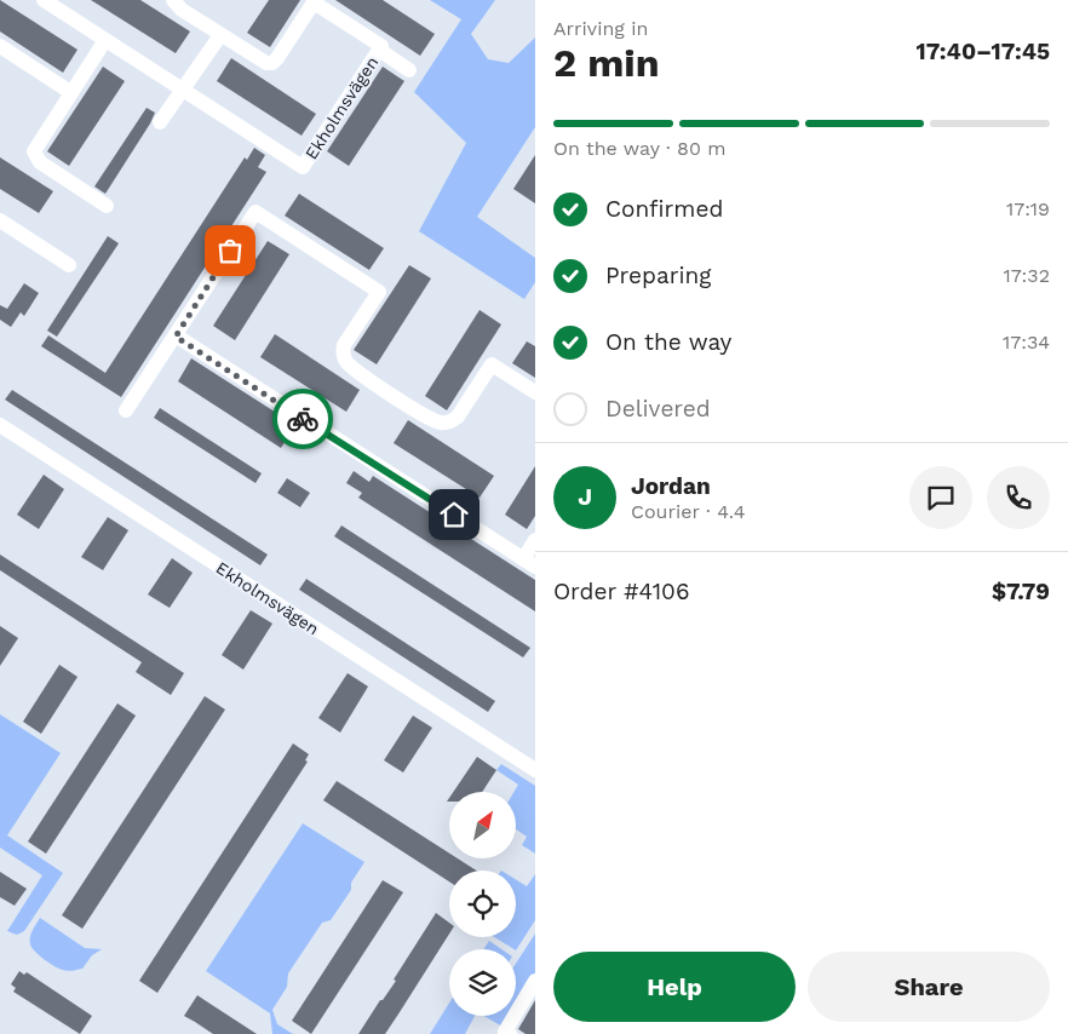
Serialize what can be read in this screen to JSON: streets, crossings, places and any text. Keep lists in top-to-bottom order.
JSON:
{
  "streets": {
    "street": ["Ekholmsvägen"]
  },
  "north": "top right",
  "page": {
    "heading": ["2 min", "Arriving in", "17:40–17:45"],
    "panel": [
      "Jordan",
      "Courier · 4.4",
      "Order #4106",
      "$7.79"
    ],
    "bar": "On the way · 80 m",
    "list": [
      ["Confirmed", "17:19"],
      ["Preparing", "17:32"],
      ["On the way", "17:34"],
      "Delivered"
    ],
    "round": "J",
    "buttons": ["Help", "Share"]
  }
}
